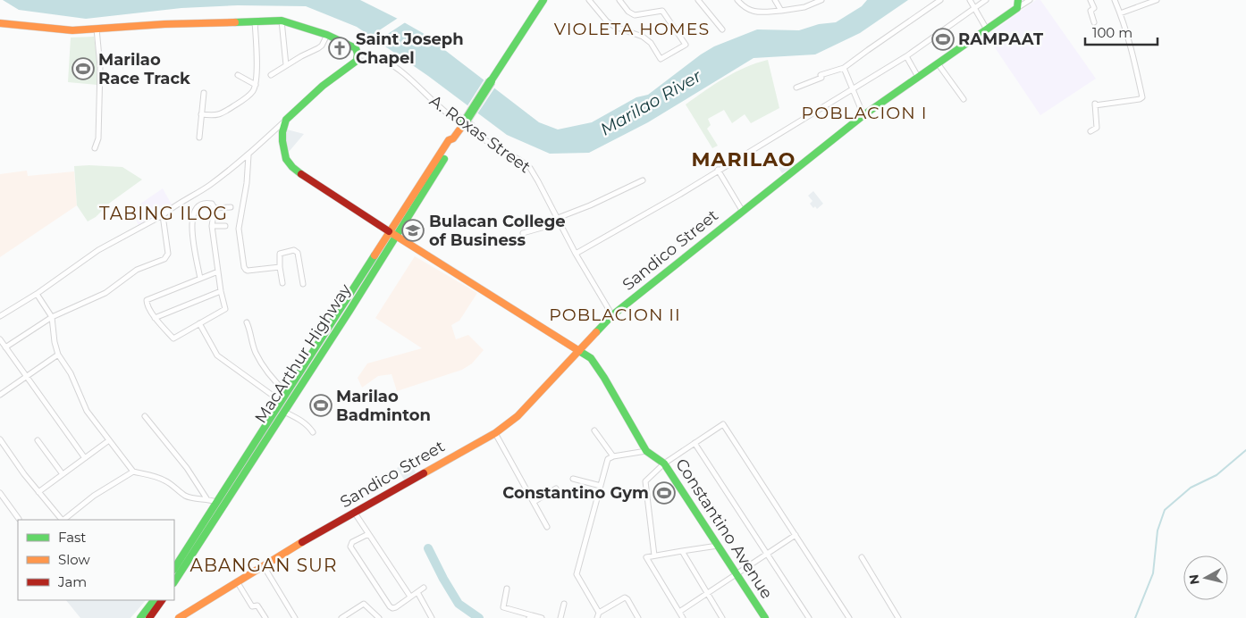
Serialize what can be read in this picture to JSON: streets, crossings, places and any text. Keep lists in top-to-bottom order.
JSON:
{
  "streets": {
    "main road": ["Sandico Street", "MacArthur Highway", "Constantino Avenue"],
    "street": ["A. Roxas Street"]
  },
  "crossings": [
    ["A. Roxas Street", "Sandico Street"],
    ["Sandico Street", "Constantino Avenue"],
    ["MacArthur Highway", "Constantino Avenue"]
  ],
  "districts": [
    "VIOLETA HOMES",
    "POBLACION I",
    "MARILAO",
    "TABING ILOG",
    "POBLACION II",
    "ABANGAN SUR"
  ],
  "water": ["Marilao River"],
  "places": {
    "sports": [
      "RAMPAAT",
      "Marilao Race Track",
      "Marilao Badminton",
      "Constantino Gym"
    ],
    "church": ["Saint Joseph Chapel"],
    "school or university": ["Bulacan College of Business"]
  },
  "legend": ["Fast", "Slow", "Jam"],
  "scale_bar": "100 m",
  "north": "left"
}
